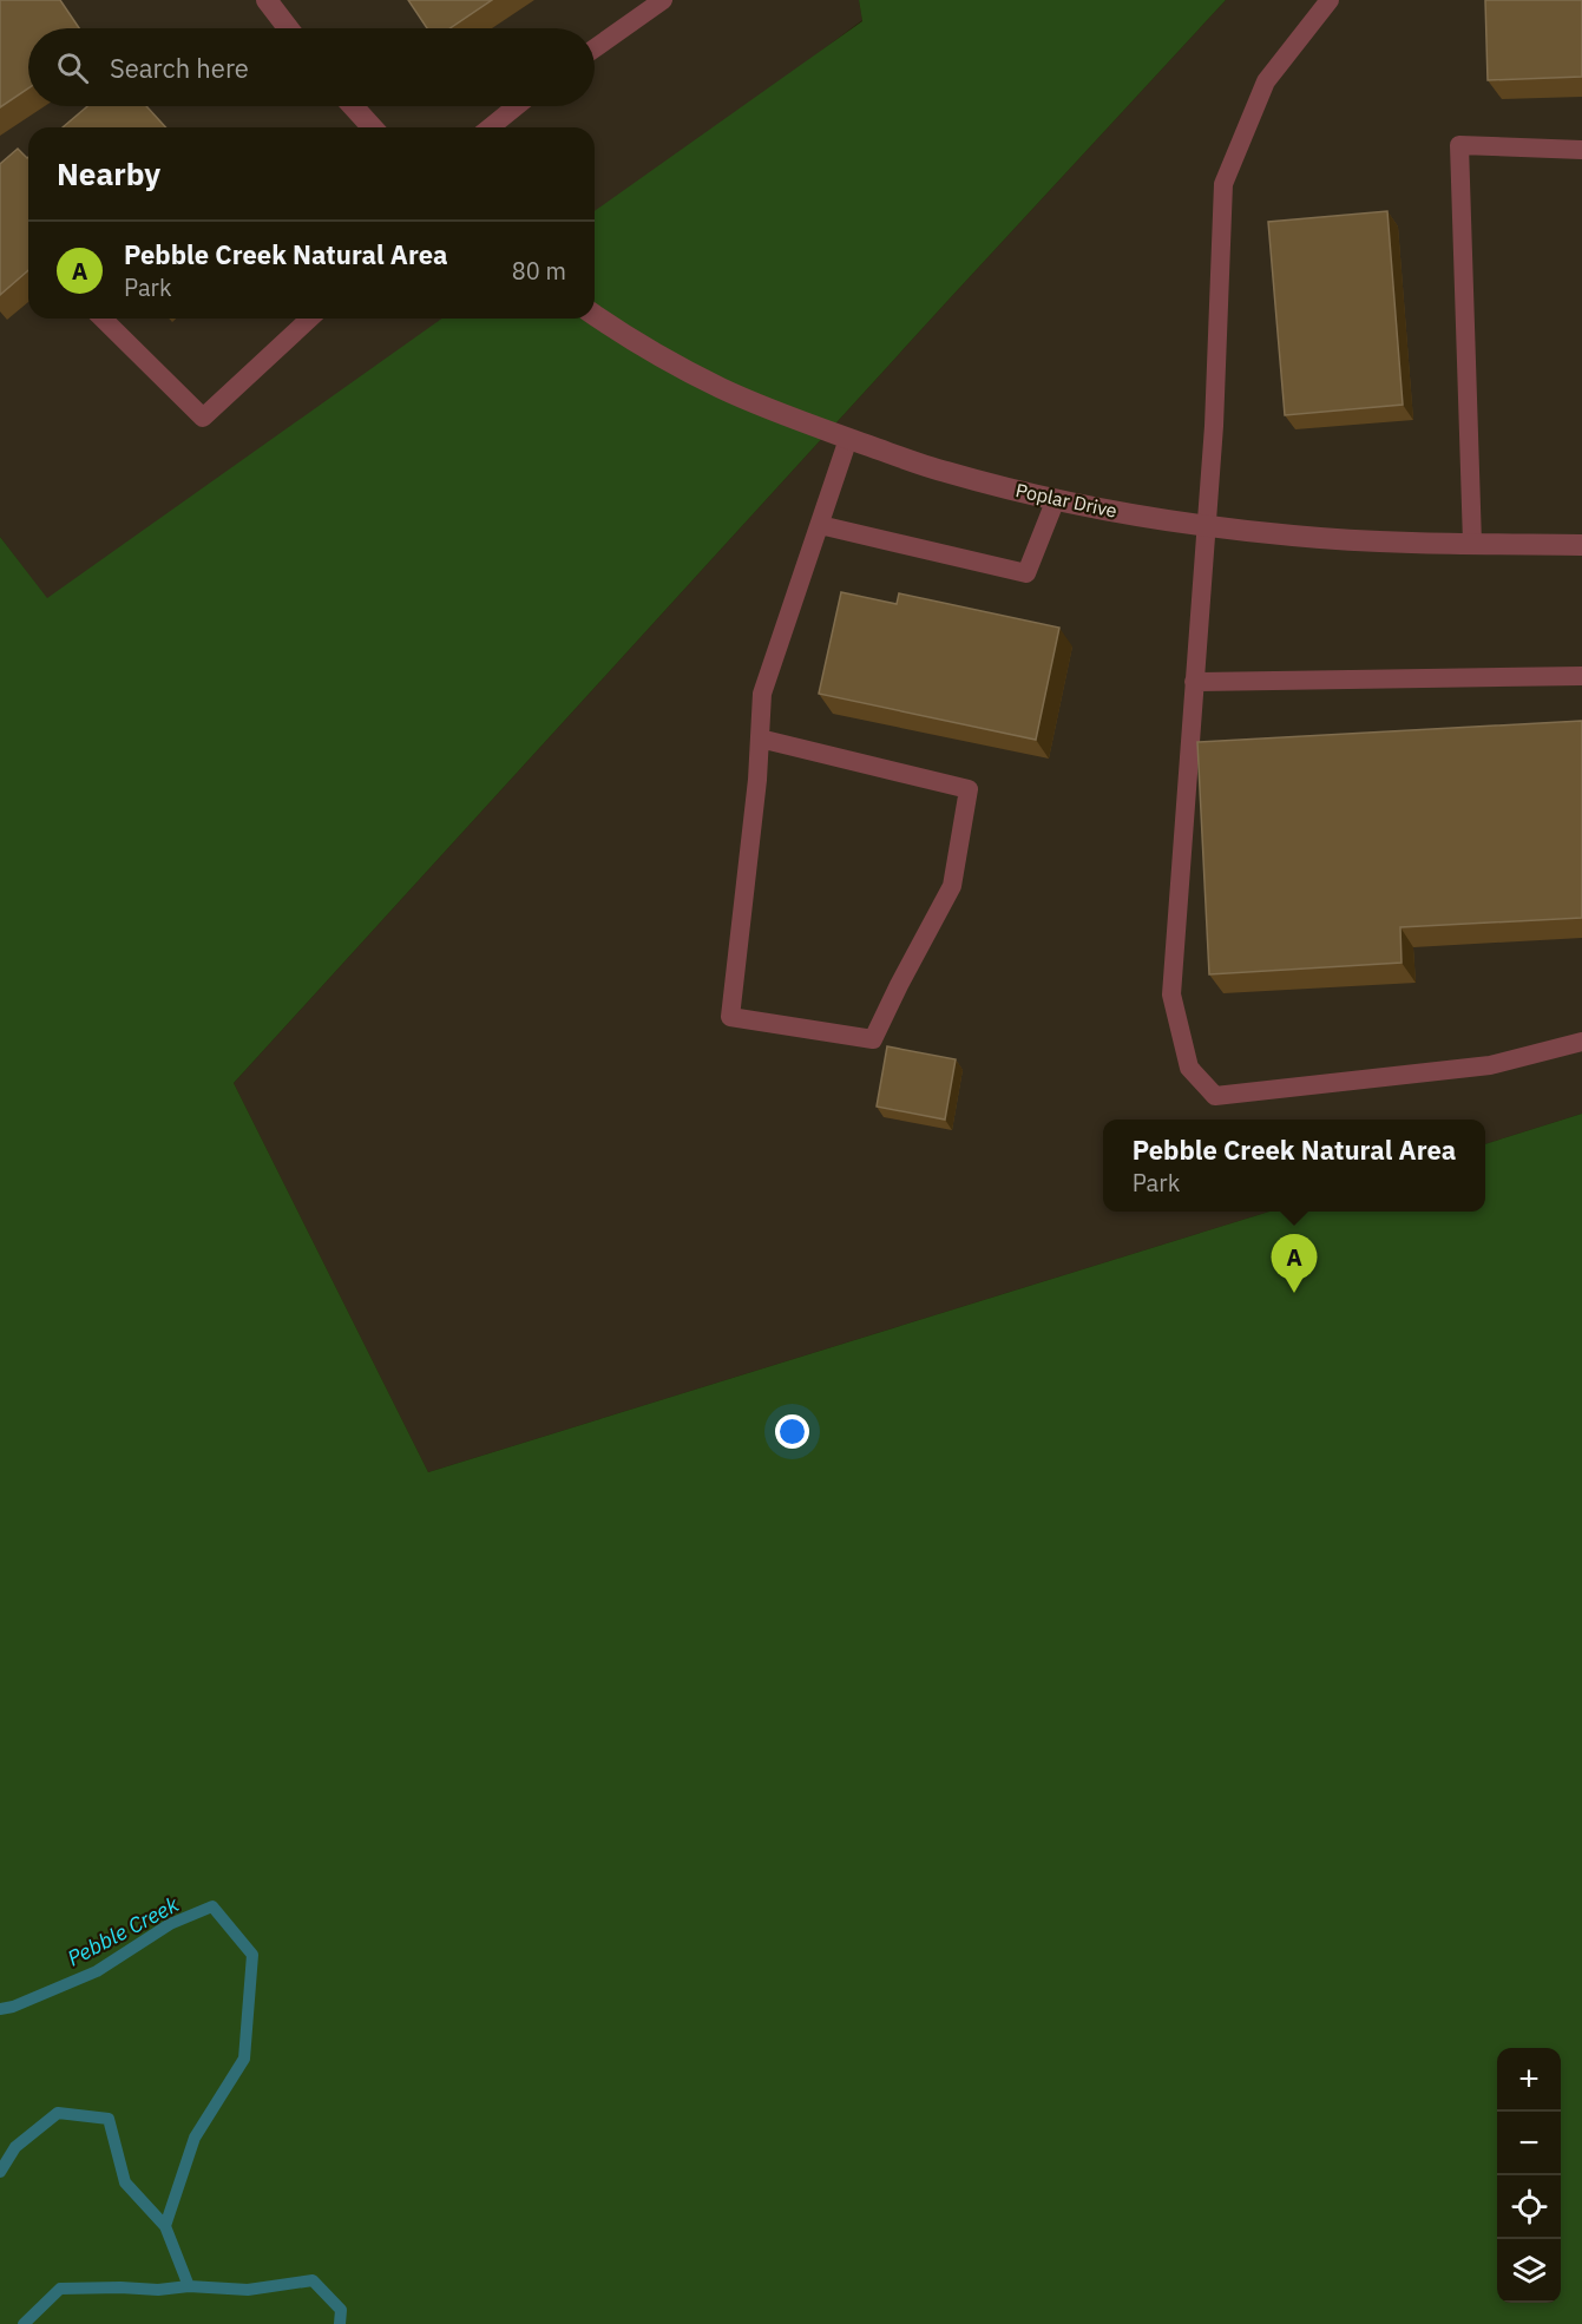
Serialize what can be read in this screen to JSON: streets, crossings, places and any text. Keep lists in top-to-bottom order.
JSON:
{
  "streets": {
    "street": ["Poplar Drive"]
  },
  "water": ["Pebble Creek"],
  "page": {
    "search": "Search here",
    "heading": "Nearby",
    "list": [
      {
        "mark": "A",
        "name": "Pebble Creek Natural Area",
        "note": "Park",
        "value": "80 m"
      }
    ],
    "popup": ["Pebble Creek Natural Area", "Park"],
    "pins": "A",
    "map_buttons": ["+", "−"]
  }
}
